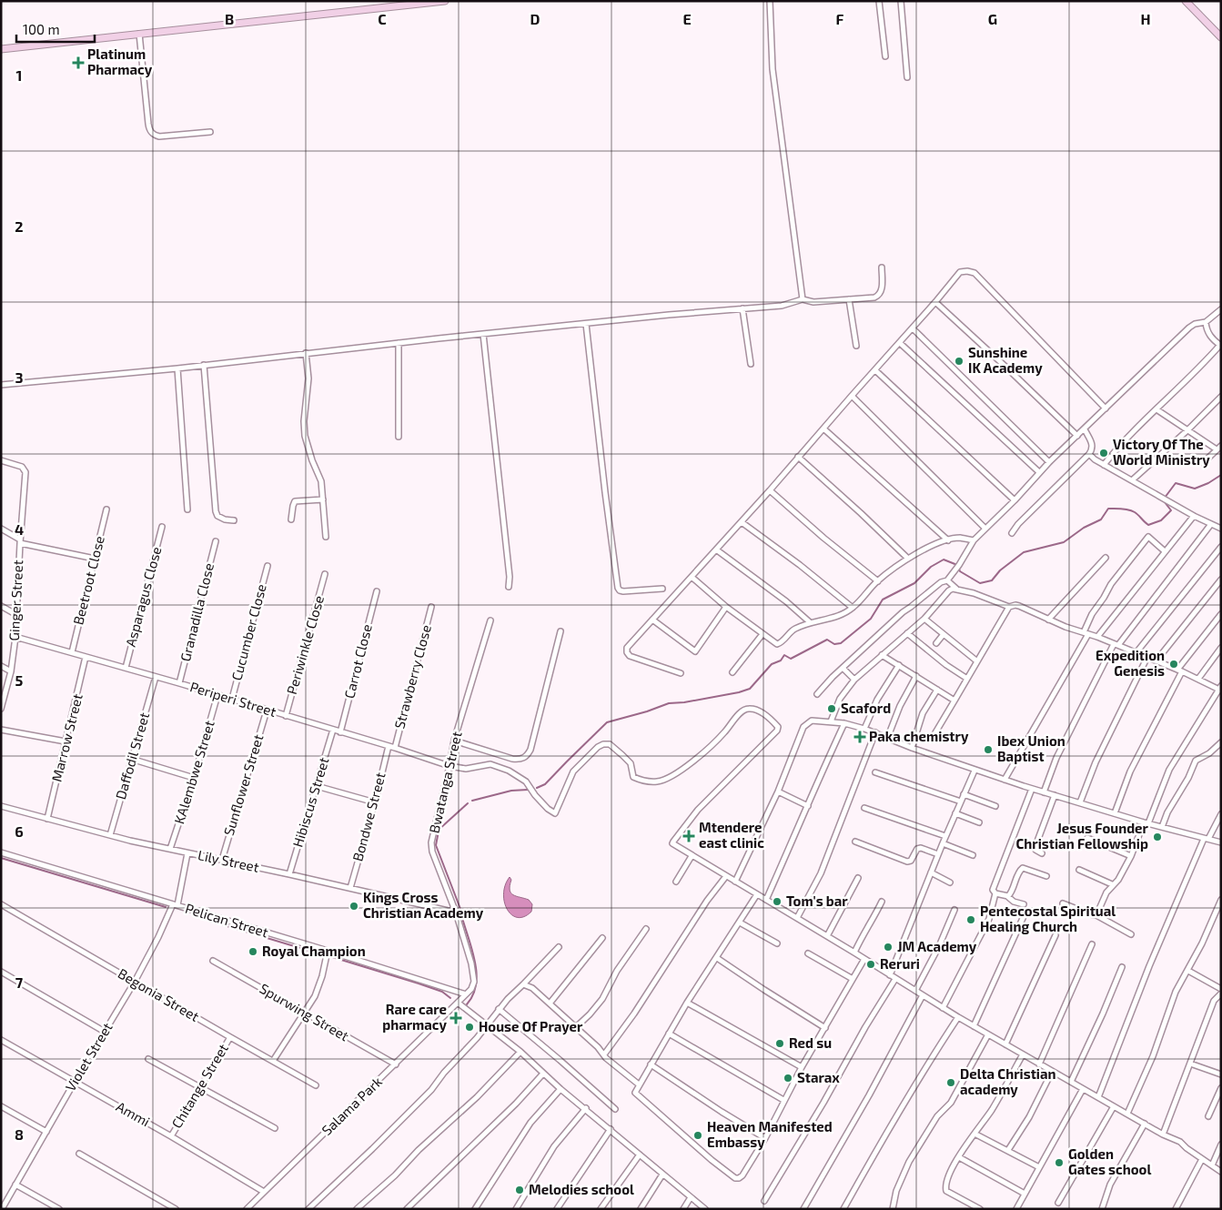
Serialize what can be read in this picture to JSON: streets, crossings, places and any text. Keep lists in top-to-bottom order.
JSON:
{
  "streets": {
    "street": [
      "Beetroot Close",
      "Asparagus Close",
      "Ginger Street",
      "Granadilla Close",
      "Cucumber Close",
      "Periwinkle Close",
      "Carrot Close",
      "Strawberry Close",
      "Periperi Street",
      "Marrow Street",
      "Daffodil Street",
      "KAlembwe Street",
      "Bwatanga Street",
      "Sunflower Street",
      "Hibiscus Street",
      "Bondwe Street",
      "Lily Street",
      "Pelican Street",
      "Begonia Street",
      "Spurwing Street",
      "Violet Street",
      "Chitange Street",
      "Salama Park",
      "Ammi"
    ]
  },
  "crossings": [
    ["Beetroot Close", "Periperi Street"],
    ["Asparagus Close", "Periperi Street"],
    ["Ginger Street", "Periperi Street"],
    ["Granadilla Close", "Periperi Street"],
    ["Cucumber Close", "Periperi Street"],
    ["Periwinkle Close", "Periperi Street"],
    ["Carrot Close", "Periperi Street"],
    ["Strawberry Close", "Periperi Street"],
    ["Periperi Street", "Marrow Street"],
    ["Periperi Street", "Daffodil Street"],
    ["Periperi Street", "KAlembwe Street"],
    ["Periperi Street", "Bwatanga Street"],
    ["Periperi Street", "Sunflower Street"],
    ["Periperi Street", "Hibiscus Street"],
    ["Periperi Street", "Bondwe Street"],
    ["Marrow Street", "Lily Street"],
    ["Daffodil Street", "Lily Street"],
    ["KAlembwe Street", "Lily Street"],
    ["Bwatanga Street", "Lily Street"],
    ["Bwatanga Street", "Pelican Street"],
    ["Sunflower Street", "Lily Street"],
    ["Hibiscus Street", "Lily Street"],
    ["Bondwe Street", "Lily Street"],
    ["Lily Street", "Violet Street"],
    ["Pelican Street", "Violet Street"],
    ["Begonia Street", "Violet Street"],
    ["Begonia Street", "Chitange Street"],
    ["Spurwing Street", "Salama Park"],
    ["Violet Street", "Ammi"],
    ["Chitange Street", "Ammi"],
    ["Salama Park", "Ammi"]
  ],
  "places": {
    "health": [
      "Platinum Pharmacy",
      "Paka chemistry",
      "Mtendere east clinic",
      "Rare care pharmacy"
    ],
    "other": [
      "Sunshine IK Academy",
      "Victory Of The World Ministry",
      "Expedition Genesis",
      "Scaford",
      "Ibex Union Baptist",
      "Jesus Founder Christian Fellowship",
      "Tom's bar",
      "Kings Cross Christian Academy",
      "Pentecostal Spiritual Healing Church",
      "JM Academy",
      "Royal Champion",
      "Reruri",
      "House Of Prayer",
      "Red su",
      "Starax",
      "Delta Christian academy",
      "Heaven Manifested Embassy",
      "Golden Gates school",
      "Melodies school"
    ]
  },
  "scale_bar": "100 m",
  "grid": {
    "columns": [
      "B",
      "C",
      "D",
      "E",
      "F",
      "G",
      "H"
    ],
    "rows": [
      "1",
      "2",
      "3",
      "4",
      "5",
      "6",
      "7",
      "8"
    ]
  }
}
